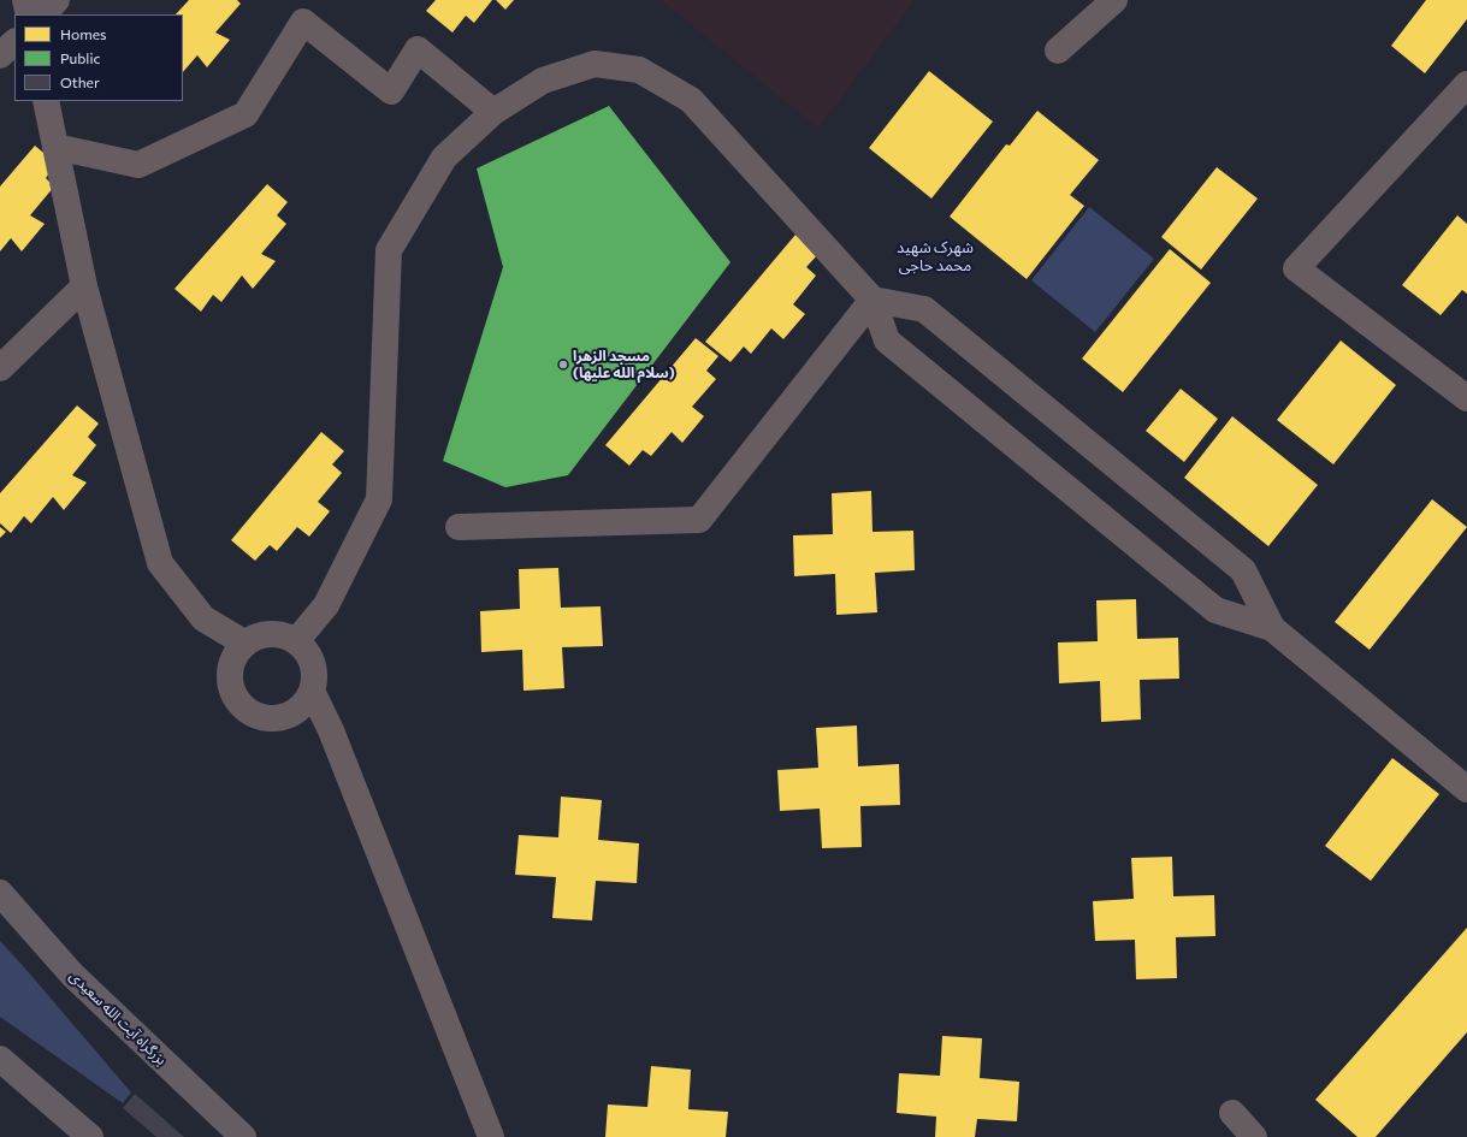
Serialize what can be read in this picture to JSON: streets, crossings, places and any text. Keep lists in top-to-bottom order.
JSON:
{
  "streets": {
    "highway": ["بزرگراه آیت الله سعیدی"]
  },
  "districts": ["شهرک شهید محمد حاجی"],
  "places": ["مسجد الزهرا (سلام الله علیها)"],
  "legend": ["Homes", "Public", "Other"]
}
